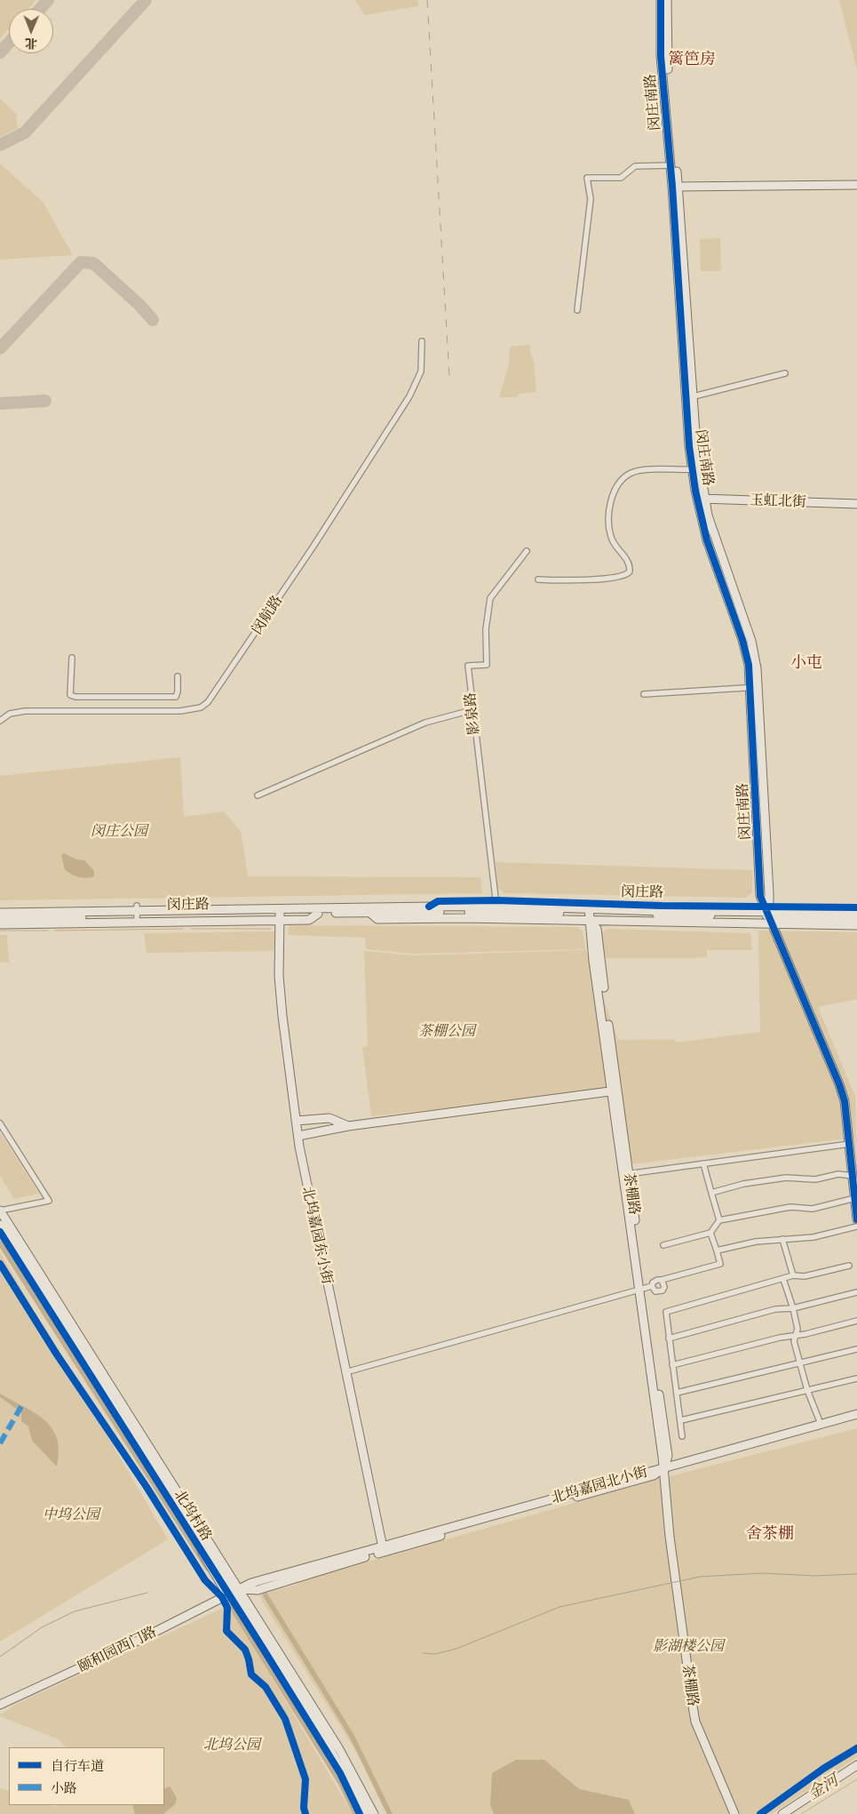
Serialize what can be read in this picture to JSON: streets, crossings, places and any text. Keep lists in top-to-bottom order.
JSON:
{
  "streets": {
    "street": [
      "闵庄南路",
      "玉虹北街",
      "闵航路",
      "影泉路",
      "闵庄路",
      "茶棚路",
      "北坞嘉园东小街",
      "北坞嘉园北小街",
      "北坞村路",
      "颐和园西门路"
    ]
  },
  "crossings": [
    ["闵庄南路", "玉虹北街"],
    ["闵庄南路", "闵庄路"],
    ["影泉路", "闵庄路"],
    ["闵庄路", "茶棚路"],
    ["闵庄路", "北坞嘉园东小街"],
    ["茶棚路", "北坞嘉园北小街"],
    ["北坞嘉园东小街", "北坞嘉园北小街"],
    ["北坞嘉园北小街", "北坞村路"],
    ["北坞嘉园北小街", "颐和园西门路"],
    ["北坞村路", "颐和园西门路"]
  ],
  "districts": ["篱笆房", "小屯", "舍茶棚"],
  "water": ["金河"],
  "parks": [
    "闵庄公园",
    "茶棚公园",
    "中坞公园",
    "影湖楼公园",
    "北坞公园"
  ],
  "legend": ["自行车道", "小路"],
  "north": "bottom"
}
